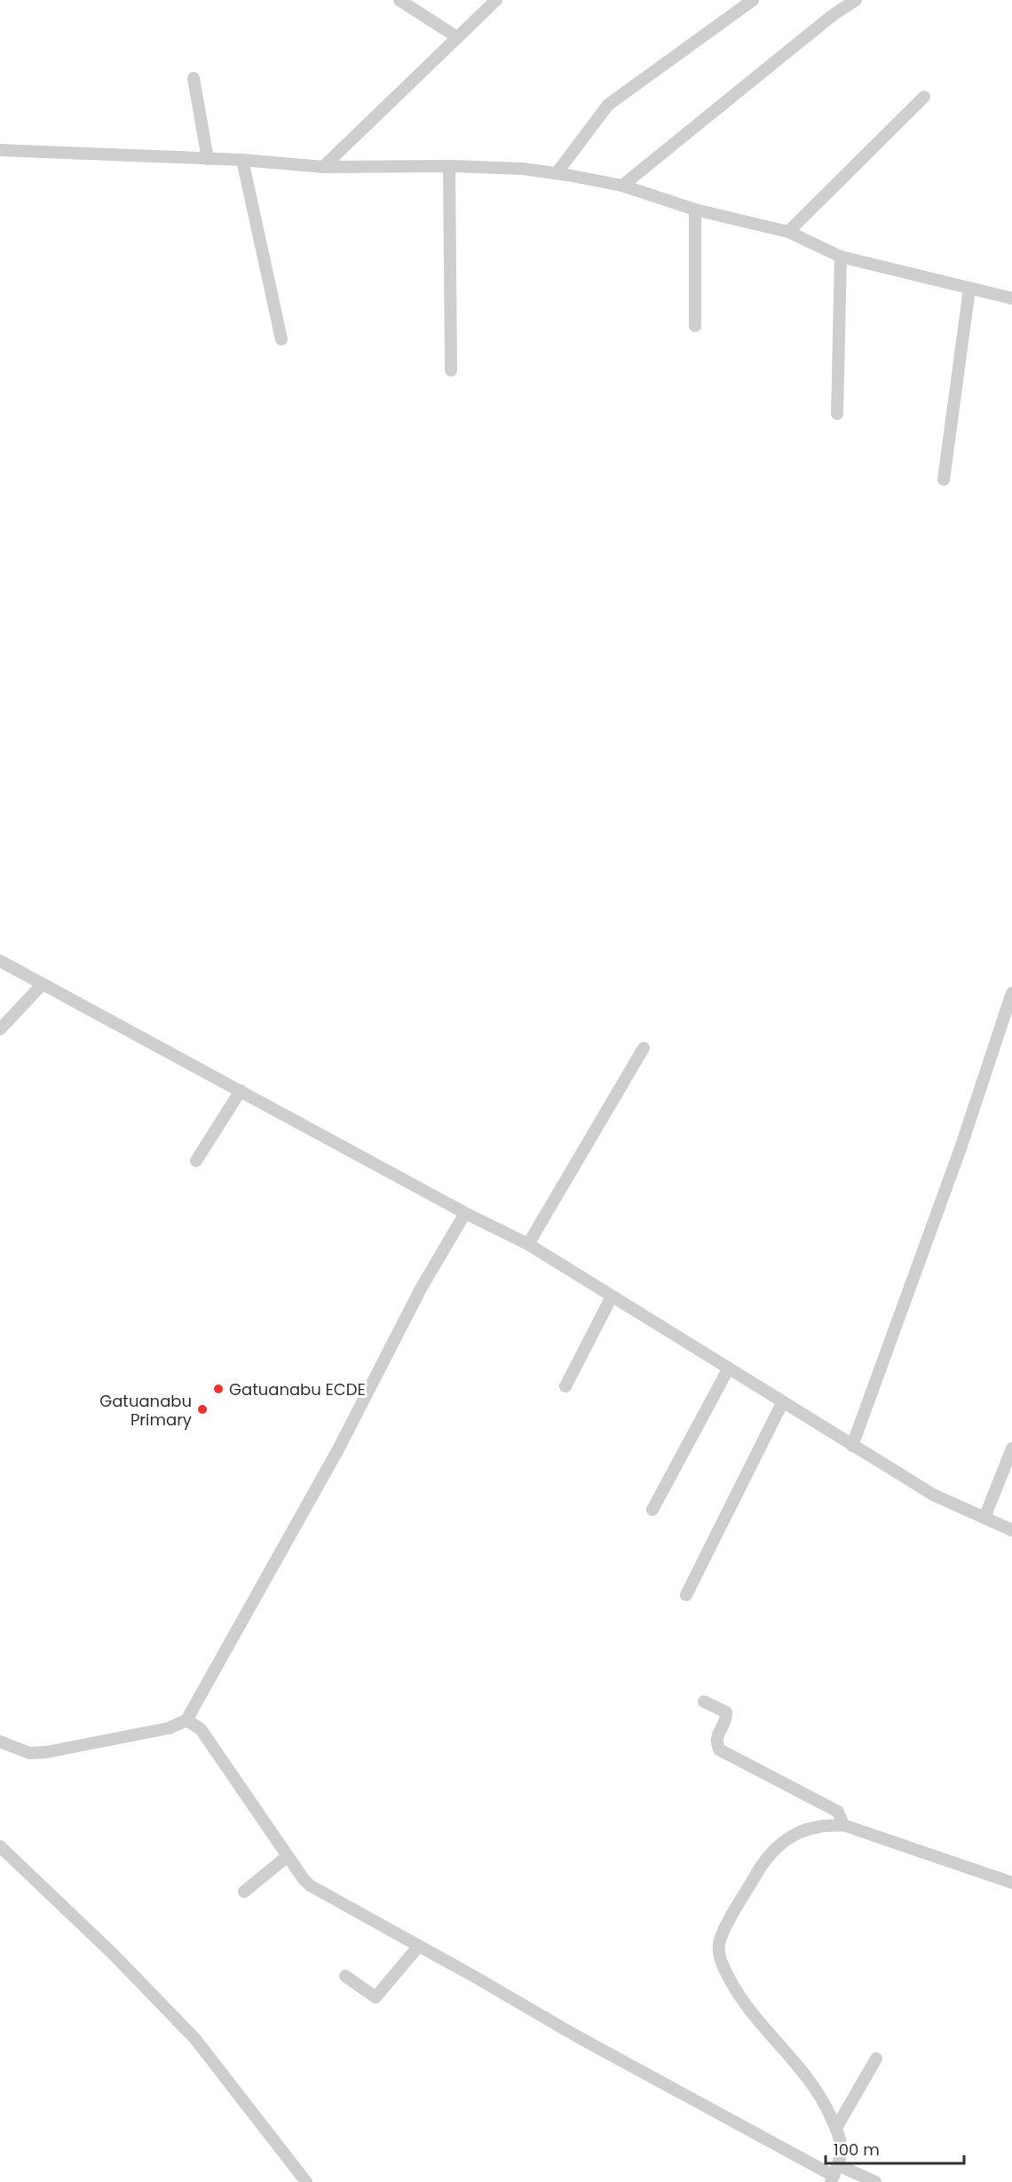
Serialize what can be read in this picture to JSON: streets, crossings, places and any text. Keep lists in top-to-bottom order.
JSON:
{
  "places": ["Gatuanabu ECDE", "Gatuanabu Primary"],
  "scale_bar": "100 m"
}
